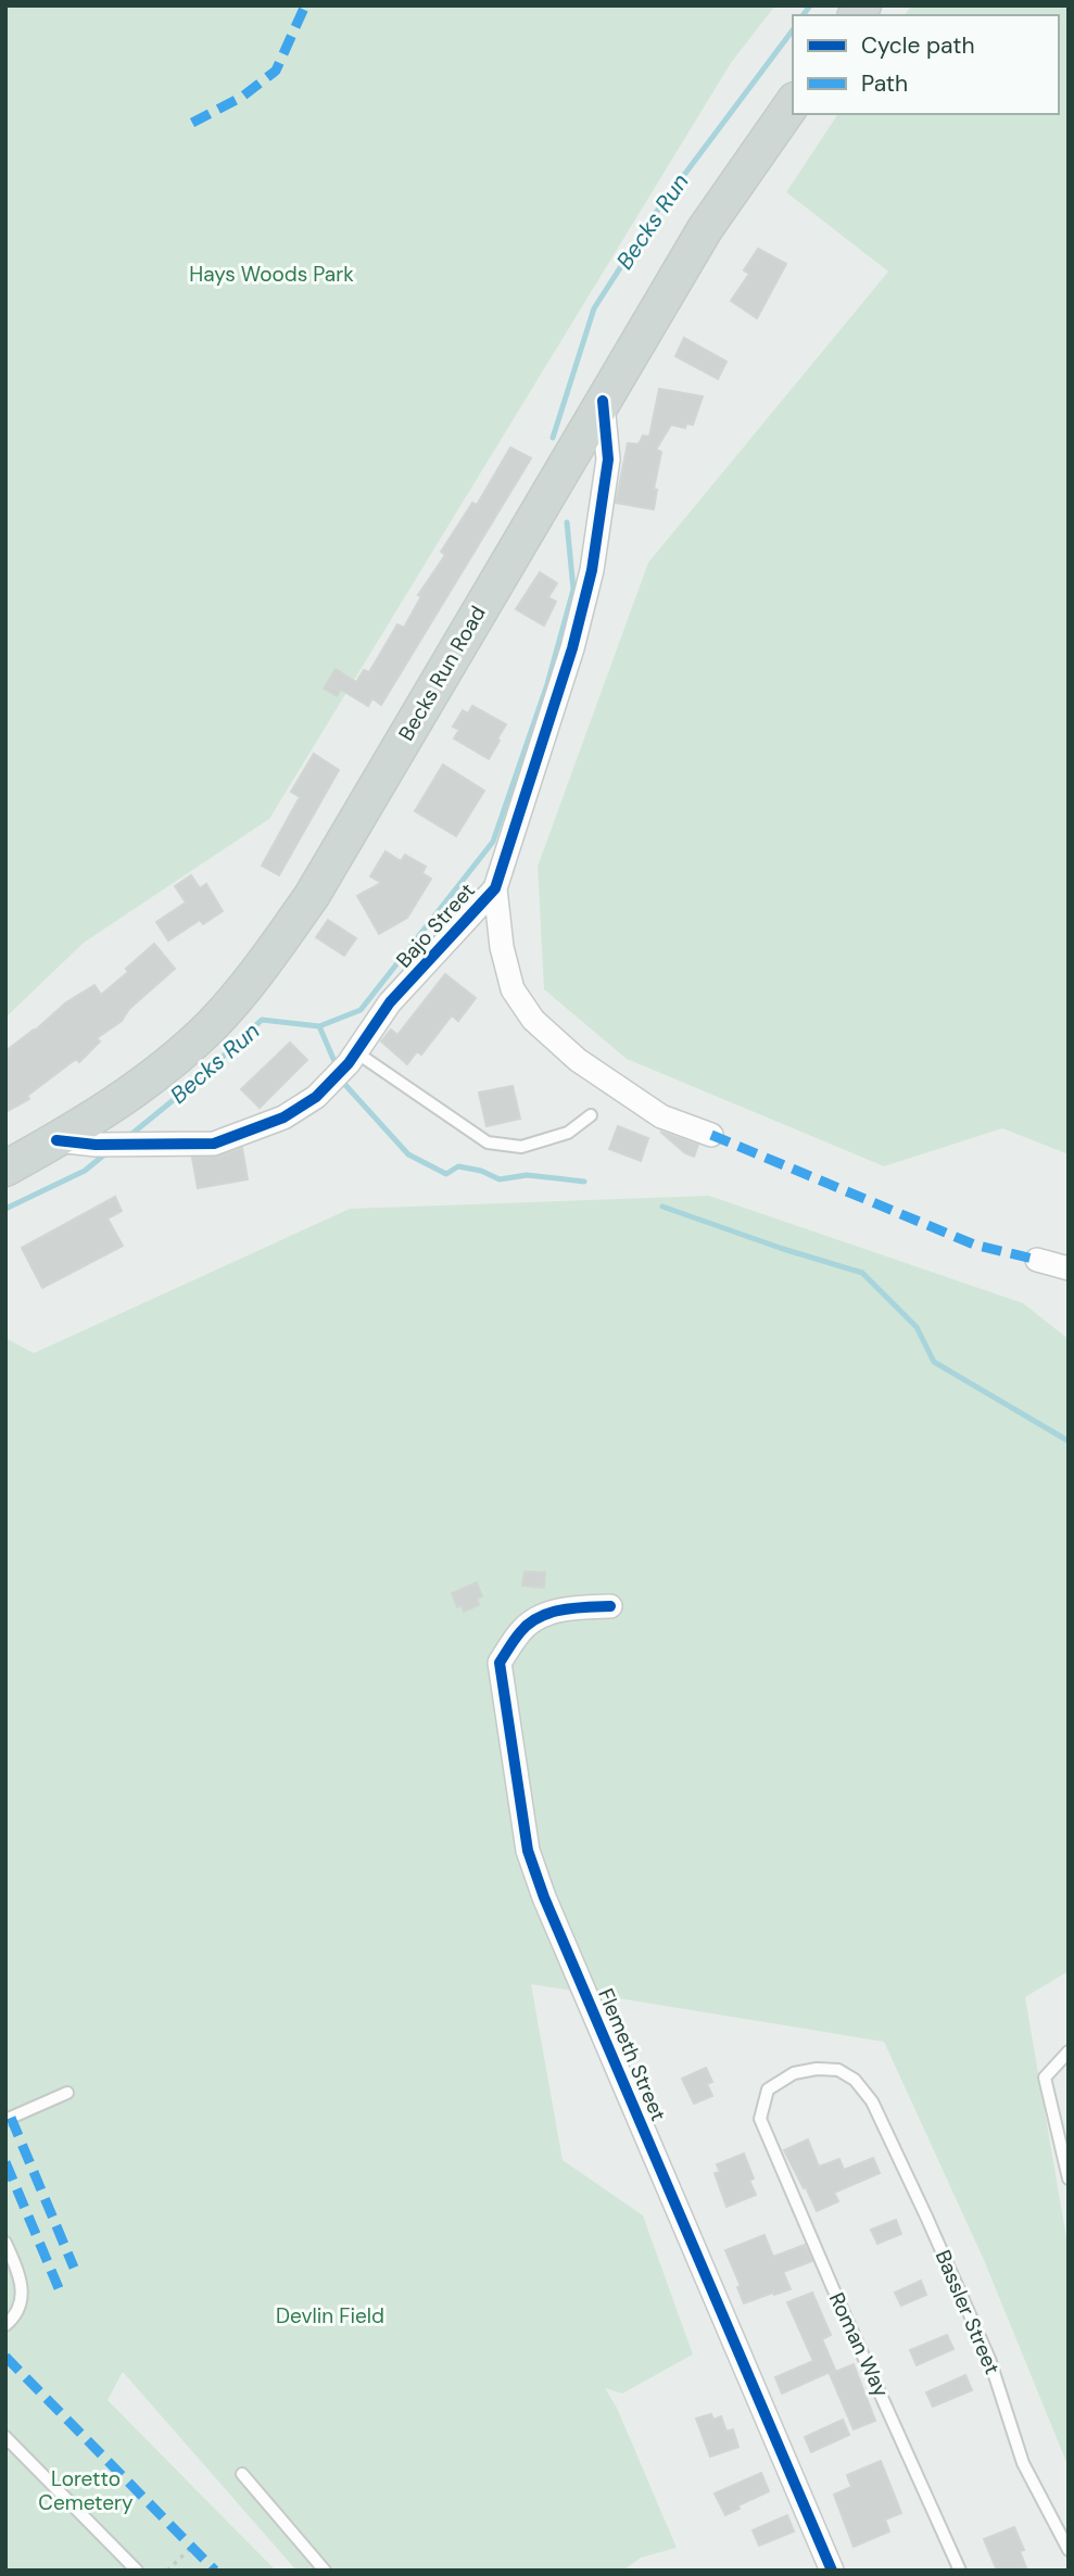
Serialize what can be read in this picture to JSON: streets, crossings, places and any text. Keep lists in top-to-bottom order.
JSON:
{
  "streets": {
    "main road": ["Becks Run Road"],
    "street": ["Bajo Street", "Flemeth Street"],
    "lane": ["Bassler Street", "Roman Way"]
  },
  "crossings": [
    ["Becks Run Road", "Bajo Street"],
    ["Bassler Street", "Roman Way"]
  ],
  "water": ["Becks Run"],
  "parks": ["Hays Woods Park", "Devlin Field", "Loretto Cemetery"],
  "legend": ["Cycle path", "Path"]
}
